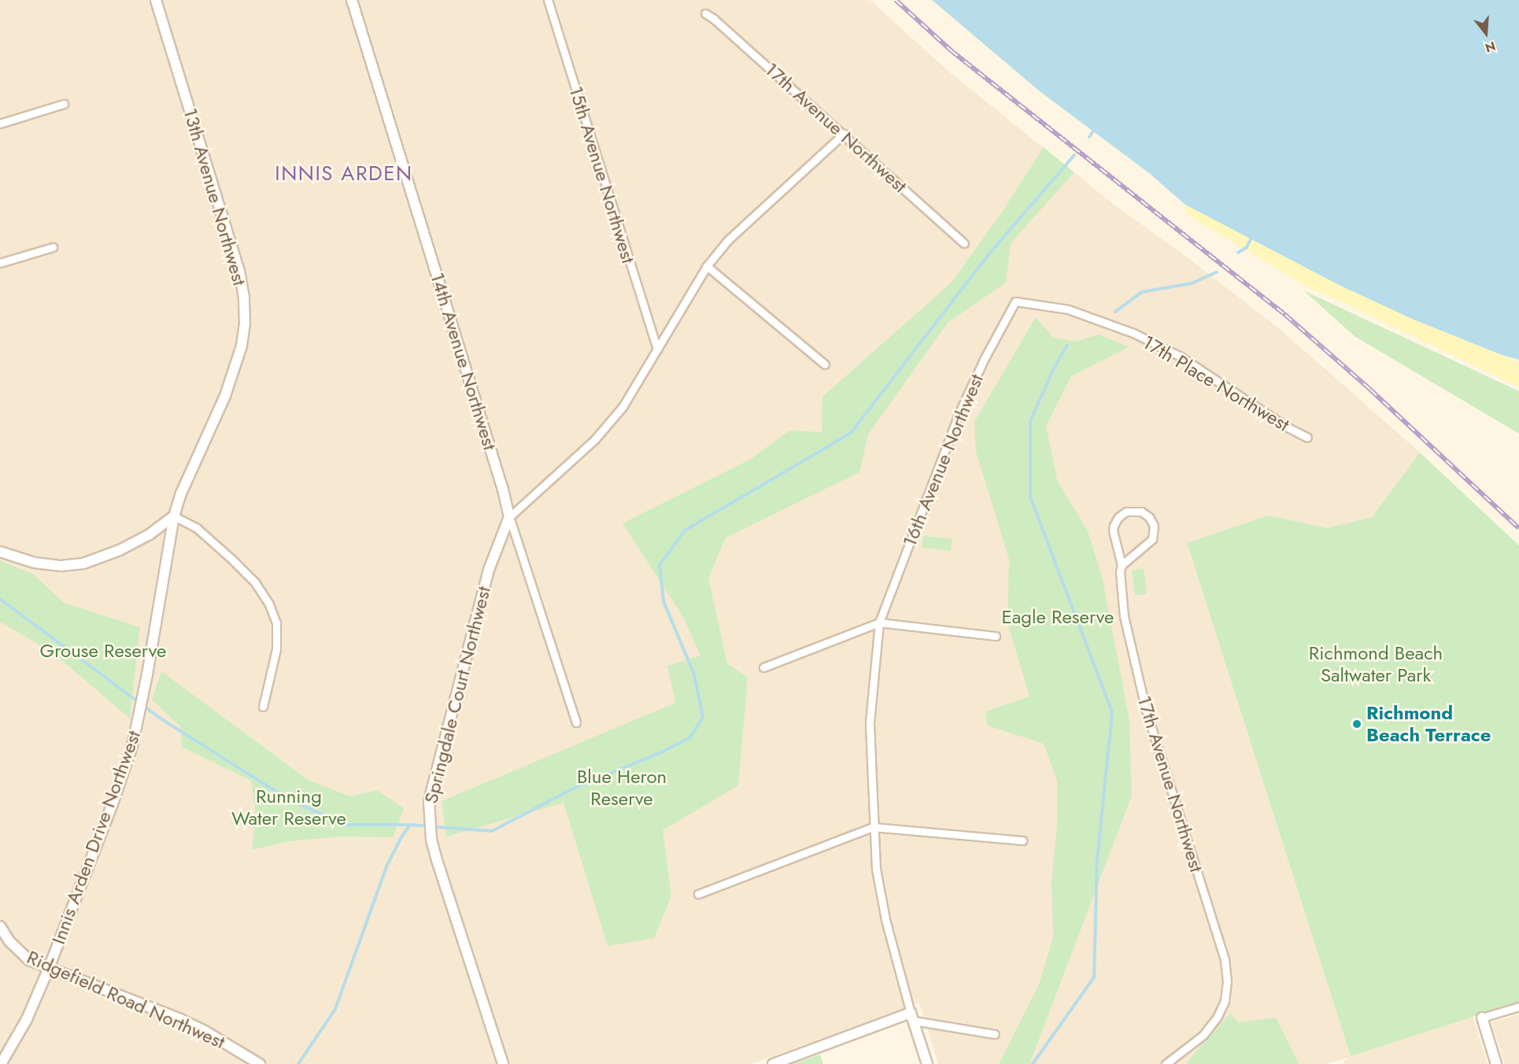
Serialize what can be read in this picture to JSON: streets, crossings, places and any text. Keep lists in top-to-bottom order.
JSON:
{
  "streets": {
    "street": [
      "17th Avenue Northwest",
      "15th Avenue Northwest",
      "13th Avenue Northwest",
      "14th Avenue Northwest",
      "17th Place Northwest",
      "16th Avenue Northwest",
      "Springdale Court Northwest",
      "Innis Arden Drive Northwest",
      "Ridgefield Road Northwest"
    ]
  },
  "crossings": [
    ["13th Avenue Northwest", "Innis Arden Drive Northwest"],
    ["14th Avenue Northwest", "Springdale Court Northwest"],
    ["17th Place Northwest", "16th Avenue Northwest"],
    ["Innis Arden Drive Northwest", "Ridgefield Road Northwest"]
  ],
  "districts": ["INNIS ARDEN"],
  "parks": [
    "Eagle Reserve",
    "Grouse Reserve",
    "Richmond Beach Saltwater Park",
    "Blue Heron Reserve",
    "Running Water Reserve"
  ],
  "places": ["Richmond Beach Terrace"],
  "north": "bottom"
}
